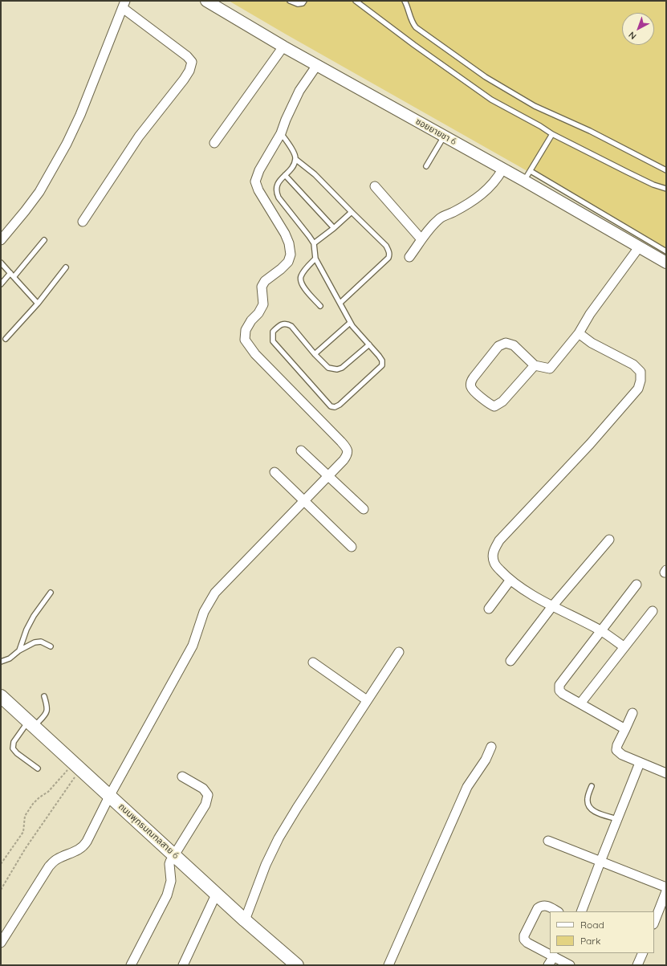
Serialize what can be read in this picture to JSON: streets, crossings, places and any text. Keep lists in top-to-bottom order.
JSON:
{
  "streets": {
    "main road": ["ถนนพุทธมณฑลสาย 6"],
    "street": ["ซอยยายชา 6"]
  },
  "legend": ["Road", "Park"],
  "north": "bottom left"
}
